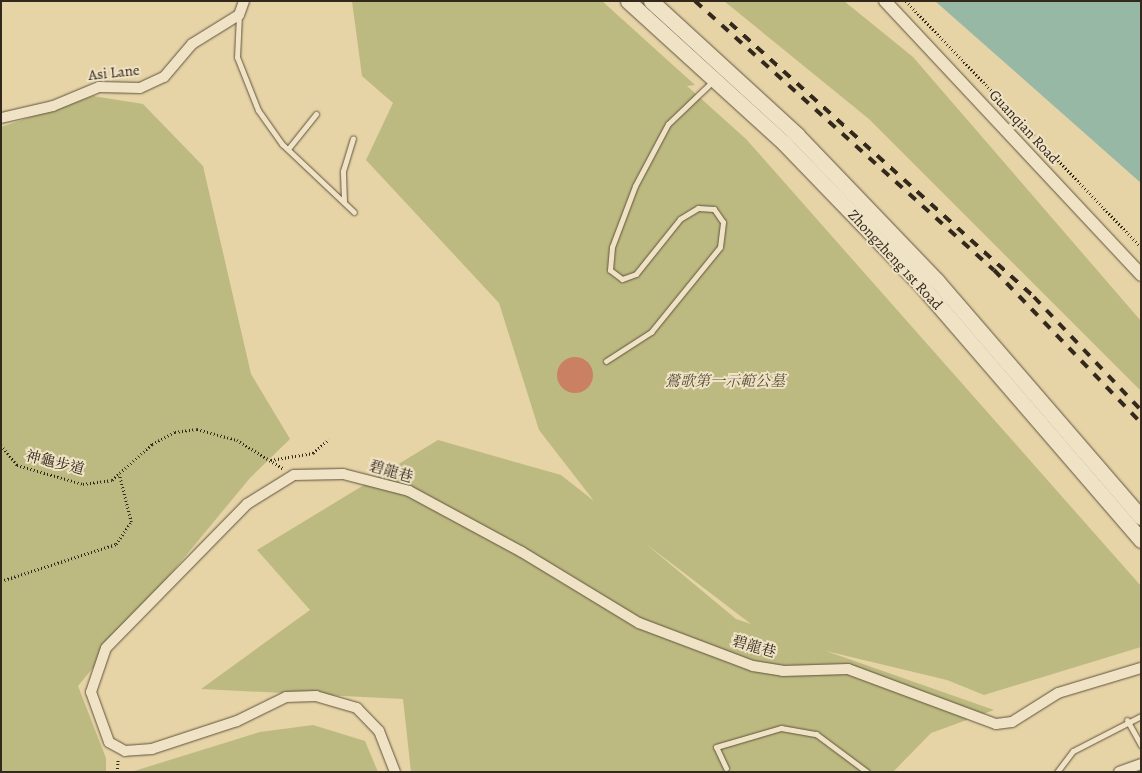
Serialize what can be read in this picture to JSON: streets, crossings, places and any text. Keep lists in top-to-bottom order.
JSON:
{
  "streets": {
    "main road": ["Zhongzheng 1st Road"],
    "street": ["Asi Lane", "Guanqian Road", "碧龍巷"],
    "path": ["神龜步道"]
  },
  "crossings": [
    ["神龜步道", "碧龍巷"]
  ],
  "parks": ["鶯歌第一示範公墓"]
}
